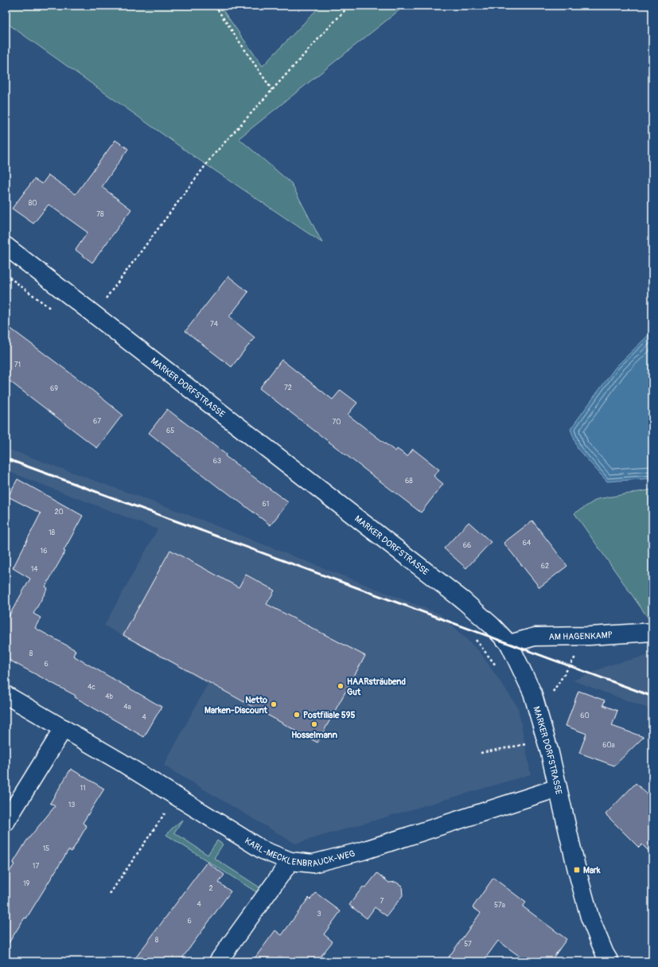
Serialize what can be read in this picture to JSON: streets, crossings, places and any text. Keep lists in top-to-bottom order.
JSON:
{
  "streets": {
    "street": ["MARKER DORFSTRASSE", "AM HAGENKAMP", "KARL-MECKLENBRAUCK-WEG"]
  },
  "crossings": [
    ["MARKER DORFSTRASSE", "AM HAGENKAMP"],
    ["MARKER DORFSTRASSE", "KARL-MECKLENBRAUCK-WEG"]
  ],
  "places": {
    "other": [
      "HAARsträubend Gut",
      "Netto Marken-Discount",
      "Postfiliale 595",
      "Hosselmann"
    ],
    "transit": ["Mark"]
  },
  "house_numbers": [
    "80",
    "78",
    "74",
    "71",
    "72",
    "69",
    "67",
    "70",
    "65",
    "63",
    "68",
    "61",
    "20",
    "18",
    "64",
    "66",
    "16",
    "62",
    "14",
    "8",
    "6",
    "4c",
    "4b",
    "4a",
    "60",
    "4",
    "60a",
    "11",
    "13",
    "15",
    "17",
    "19",
    "2",
    "7",
    "4",
    "57a",
    "3",
    "6",
    "8",
    "57"
  ]
}
